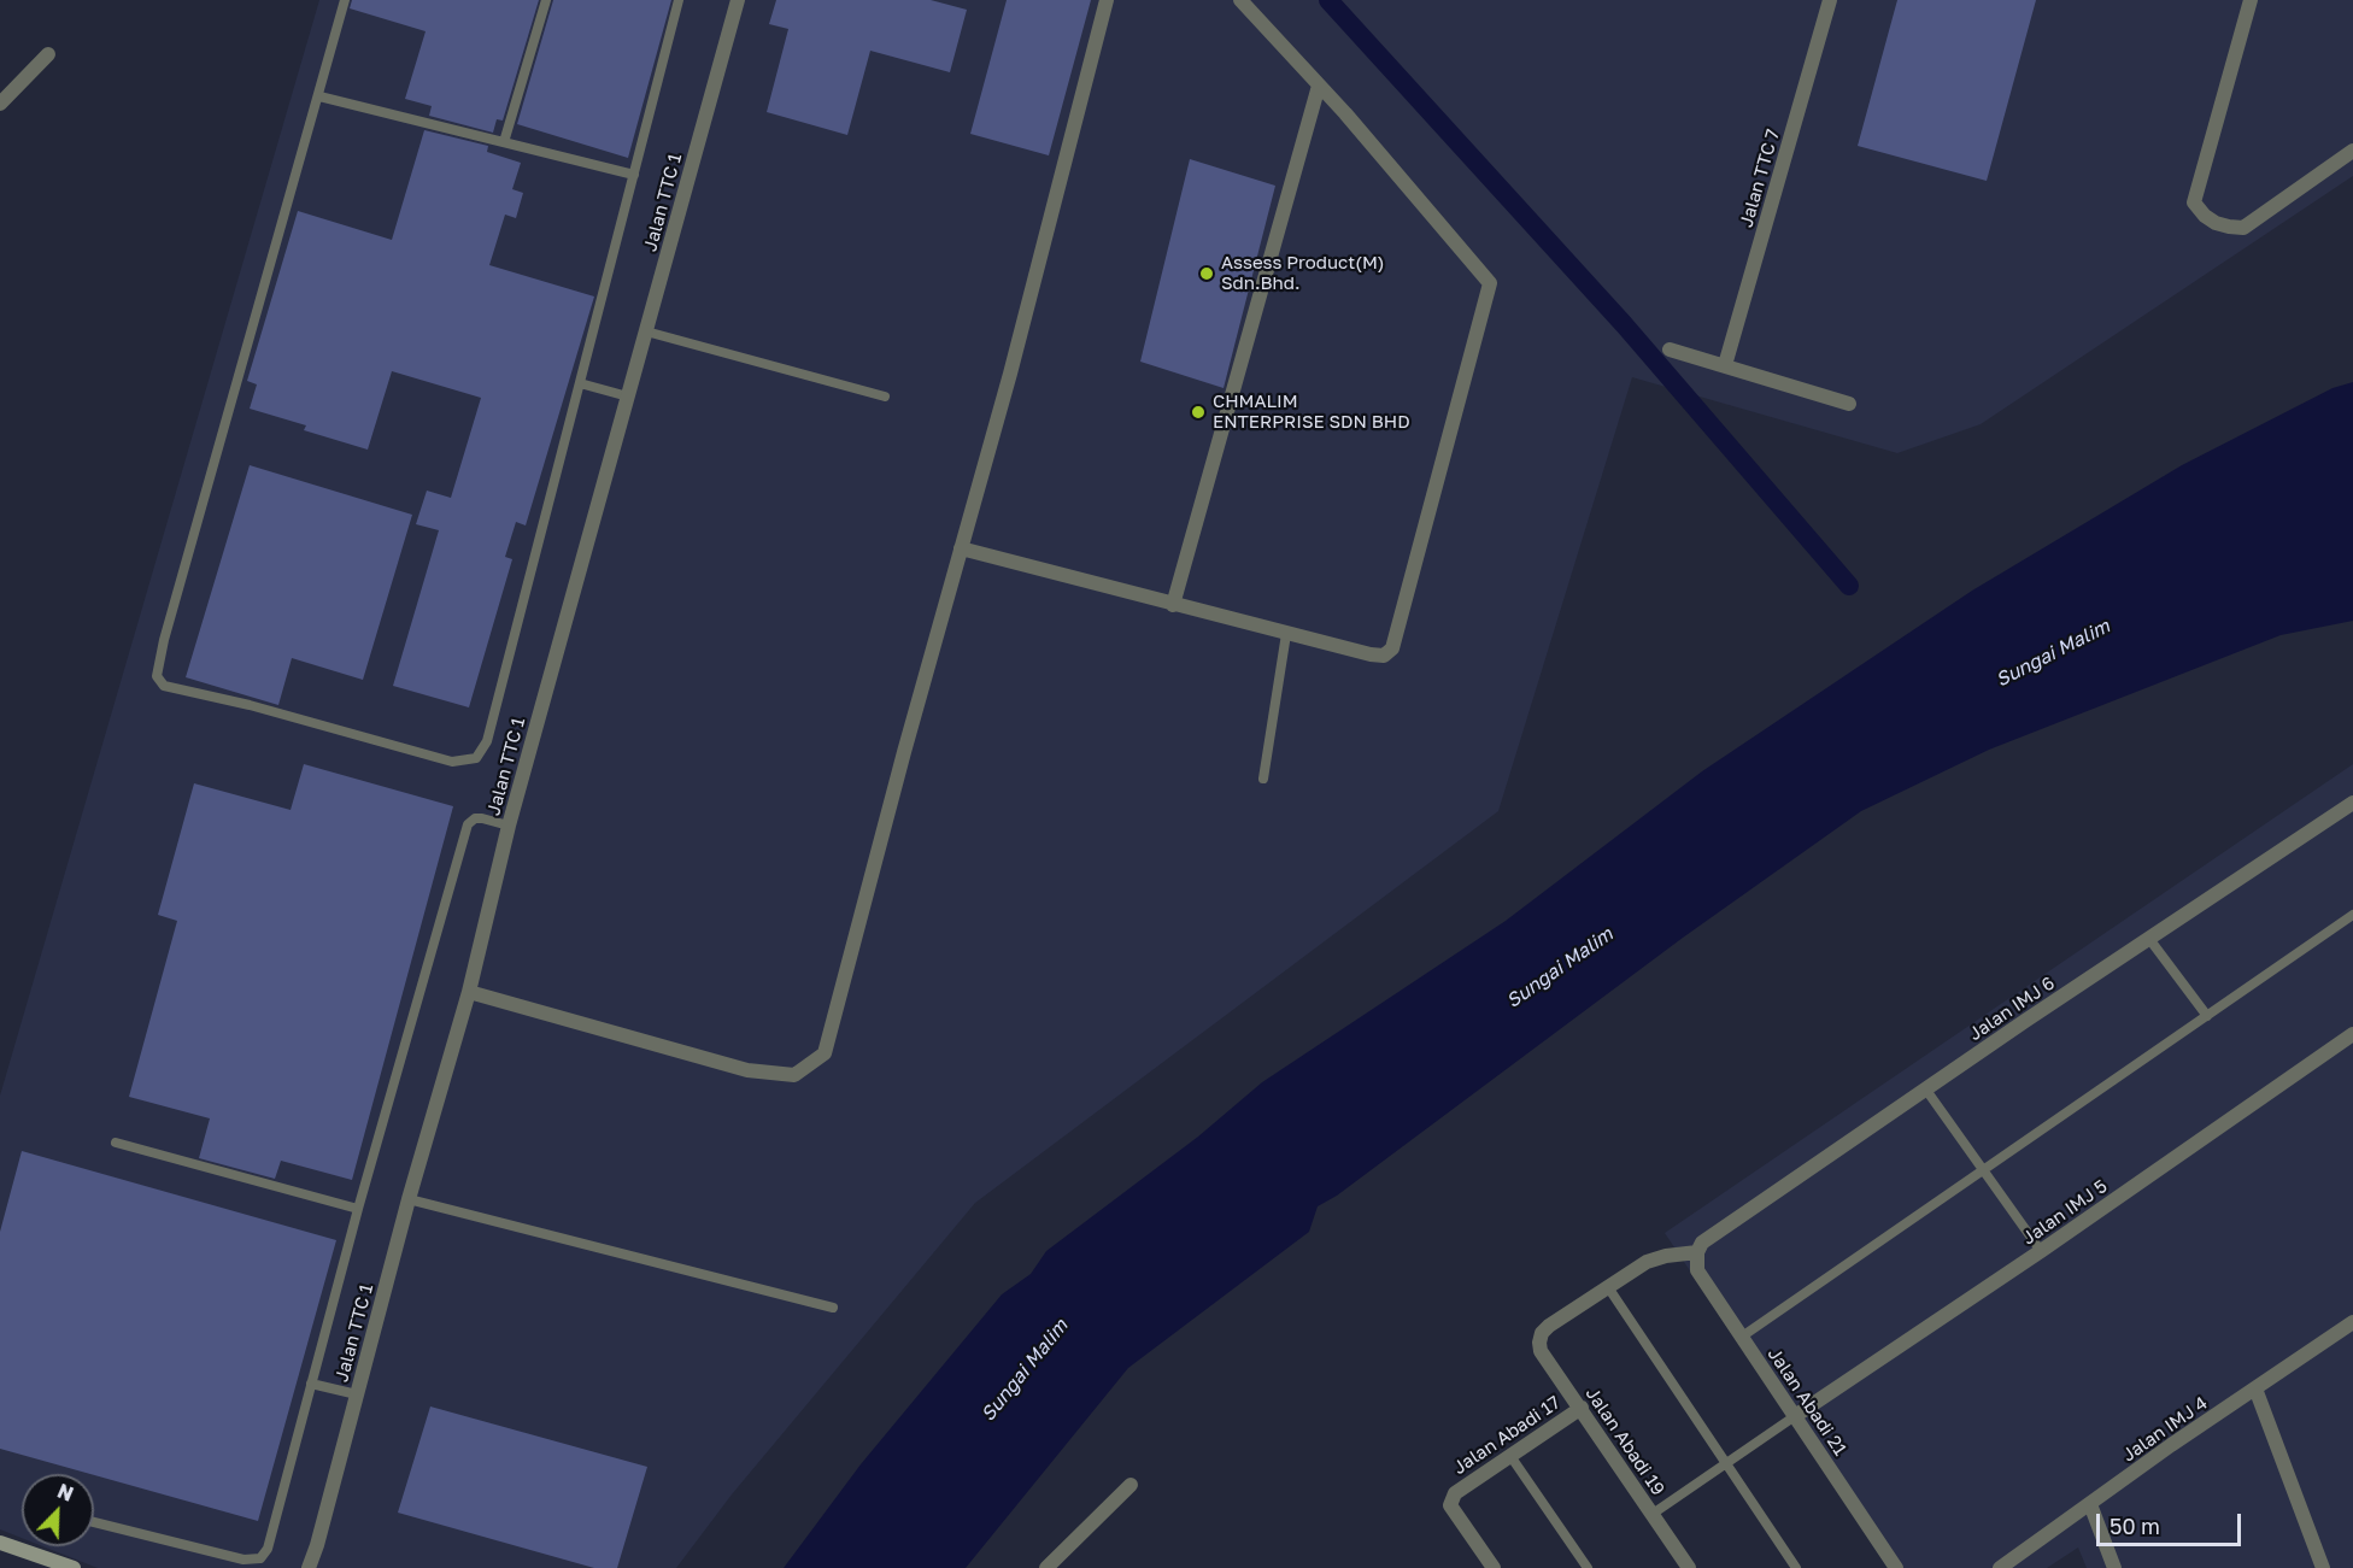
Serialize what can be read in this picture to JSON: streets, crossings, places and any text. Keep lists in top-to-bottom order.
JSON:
{
  "streets": {
    "street": [
      "Jalan TTC 7",
      "Jalan TTC 1",
      "Jalan IMJ 6",
      "Jalan IMJ 5",
      "Jalan Abadi 21",
      "Jalan IMJ 4",
      "Jalan Abadi 17",
      "Jalan Abadi 19"
    ]
  },
  "crossings": [
    ["Jalan IMJ 6", "Jalan Abadi 21"],
    ["Jalan IMJ 5", "Jalan Abadi 21"],
    ["Jalan Abadi 17", "Jalan Abadi 19"]
  ],
  "water": ["Sungai Malim"],
  "places": ["Assess Product(M) Sdn.Bhd.", "CHMALIM ENTERPRISE SDN BHD"],
  "scale_bar": "50 m",
  "north": "top right"
}
